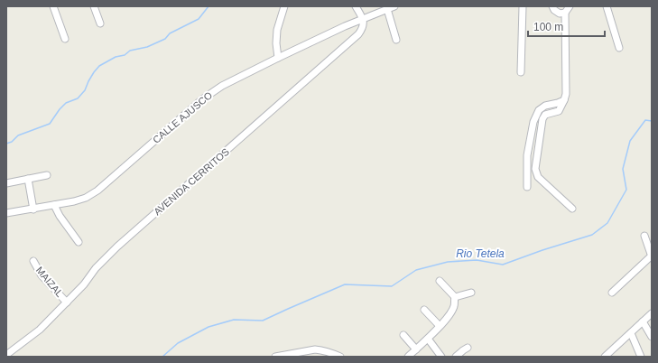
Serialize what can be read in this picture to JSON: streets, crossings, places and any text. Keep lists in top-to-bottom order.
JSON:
{
  "streets": {
    "street": ["CALLE AJUSCO", "AVENIDA CERRITOS", "MAIZAL"]
  },
  "crossings": [
    ["CALLE AJUSCO", "AVENIDA CERRITOS"],
    ["AVENIDA CERRITOS", "MAIZAL"]
  ],
  "water": ["Rio Tetela"],
  "scale_bar": "100 m"
}
